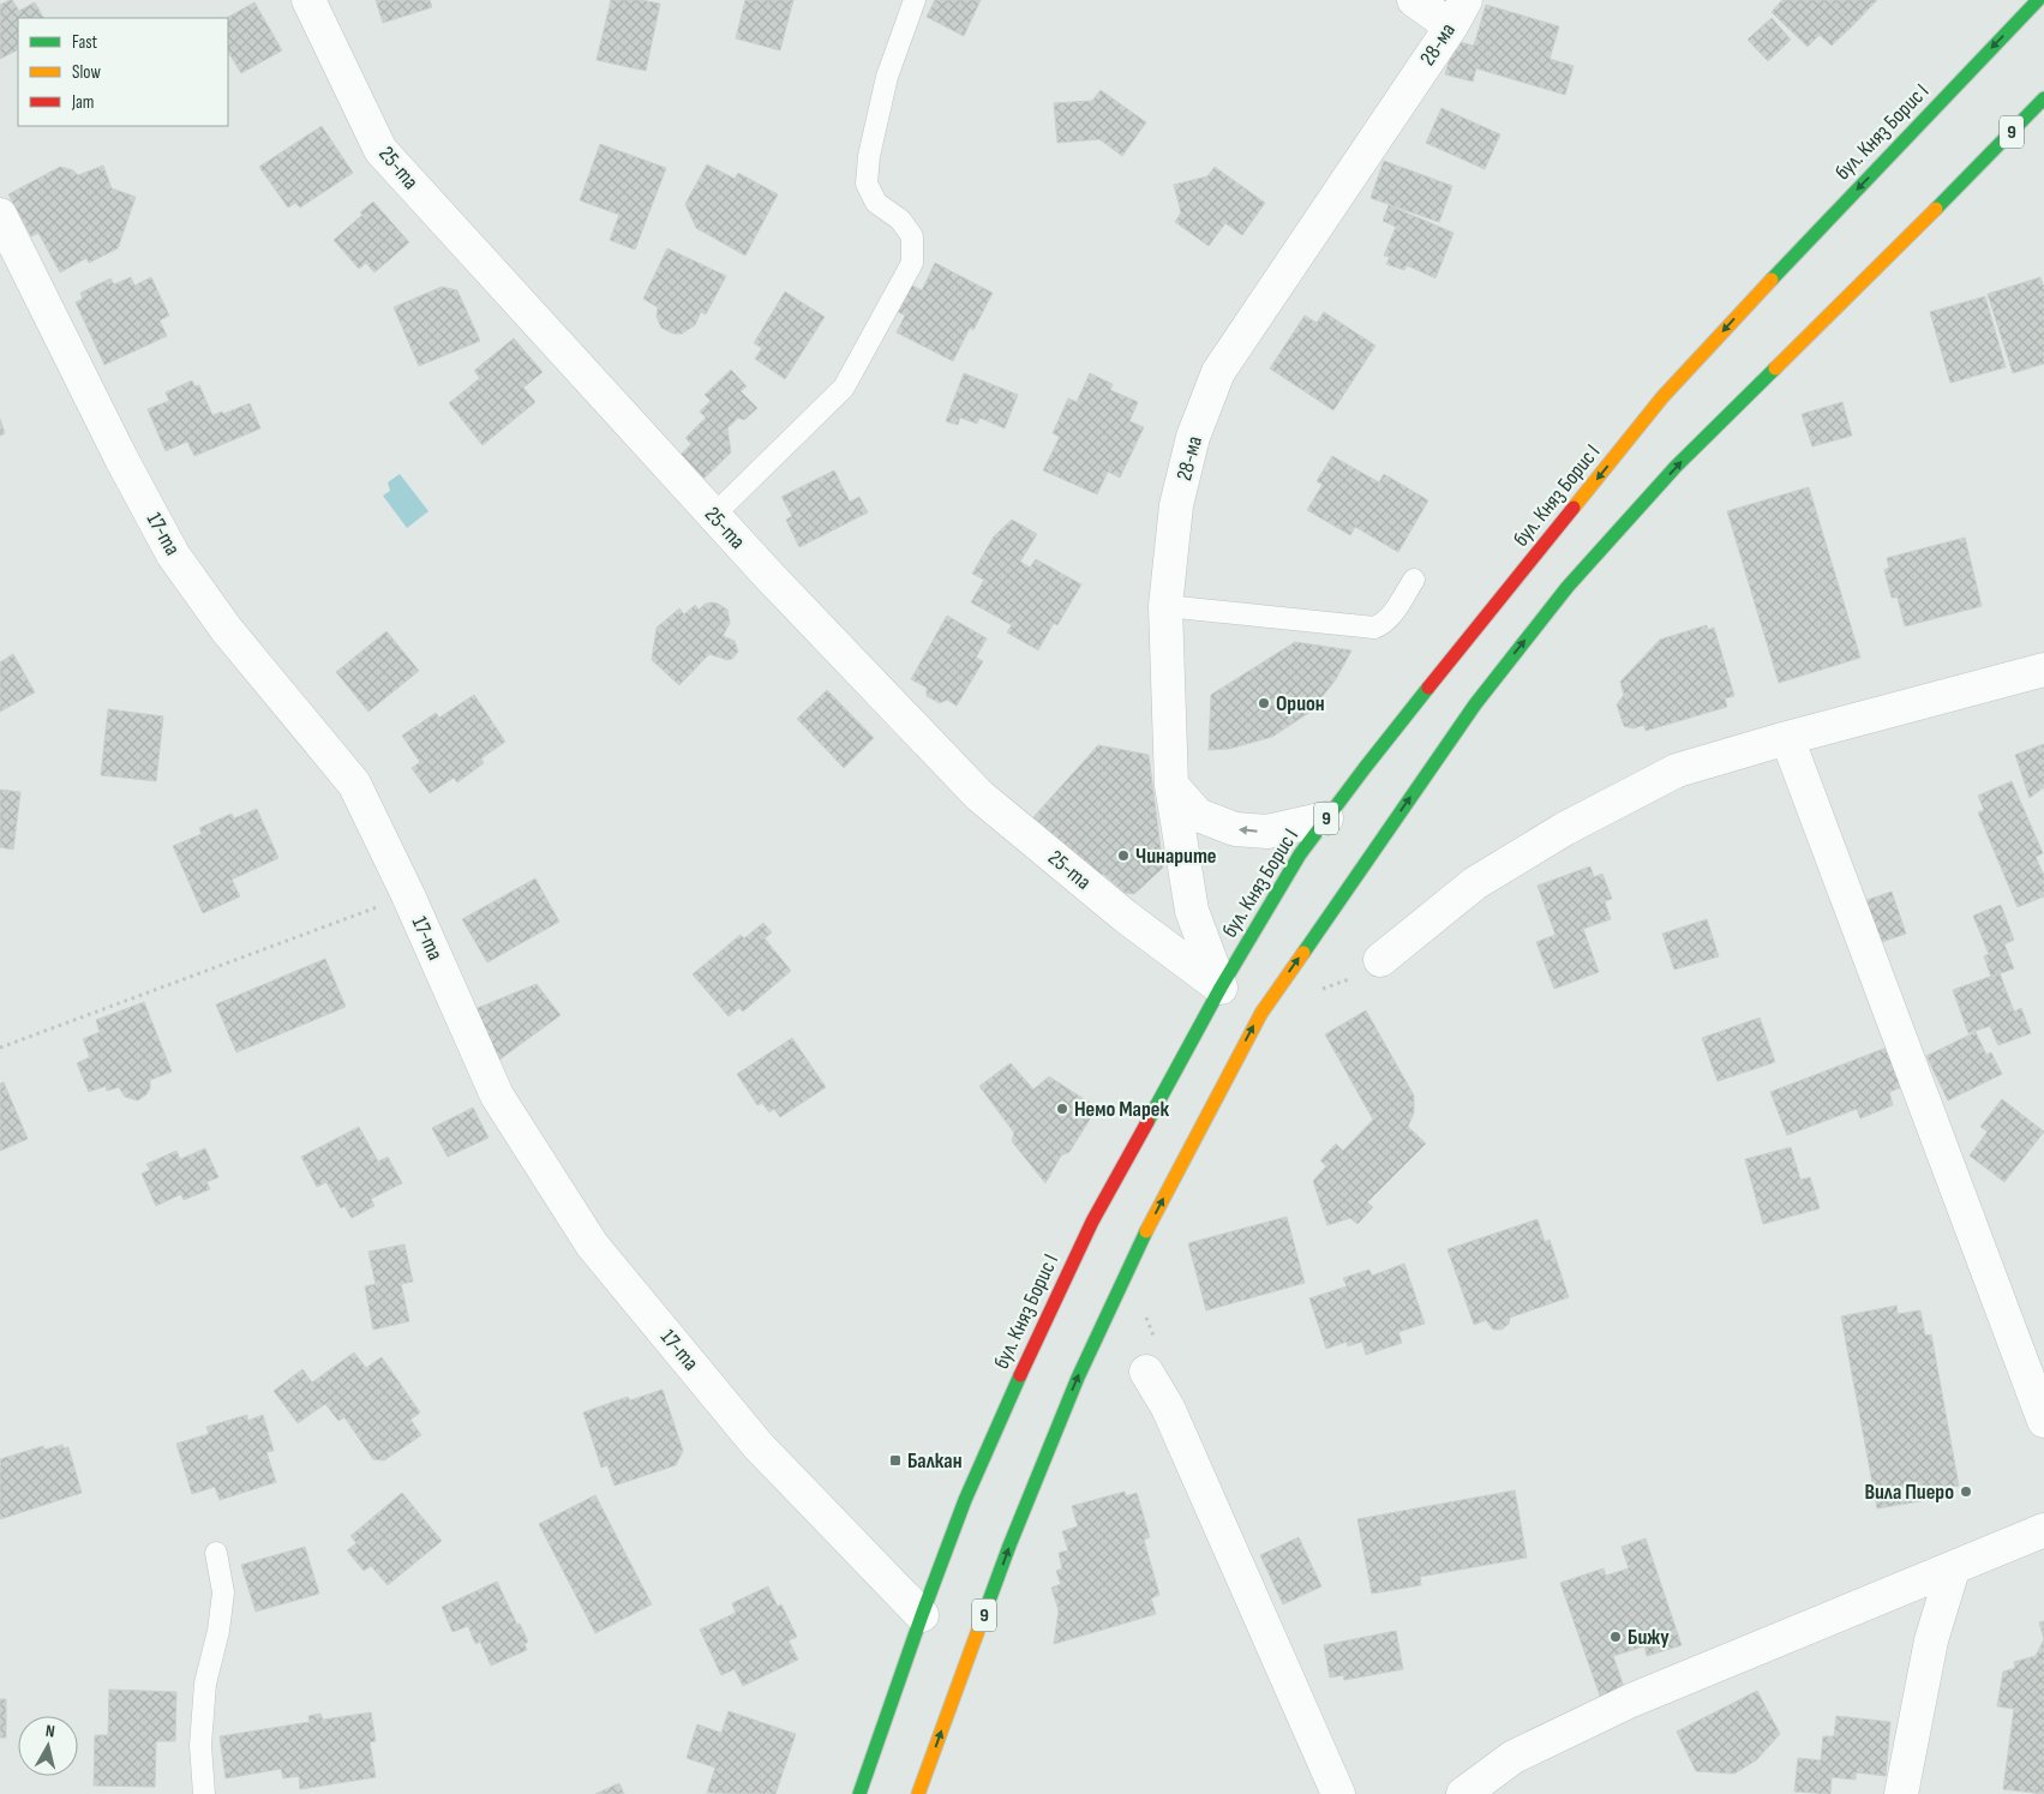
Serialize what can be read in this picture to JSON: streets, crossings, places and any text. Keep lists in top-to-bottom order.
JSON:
{
  "streets": {
    "highway": ["бул. Княз Борис I", "9"],
    "street": ["28-ма", "25-та", "17-та"]
  },
  "crossings": [
    ["28-ма", "бул. Княз Борис I"],
    ["28-ма", "25-та"],
    ["бул. Княз Борис I", "25-та"],
    ["бул. Княз Борис I", "17-та"]
  ],
  "places": {
    "other": [
      "Орион",
      "Чинарите",
      "Немо Марек",
      "Вила Пиеро",
      "Бижу"
    ],
    "transit": ["Балкан"]
  },
  "legend": ["Fast", "Slow", "Jam"],
  "north": "top"
}
